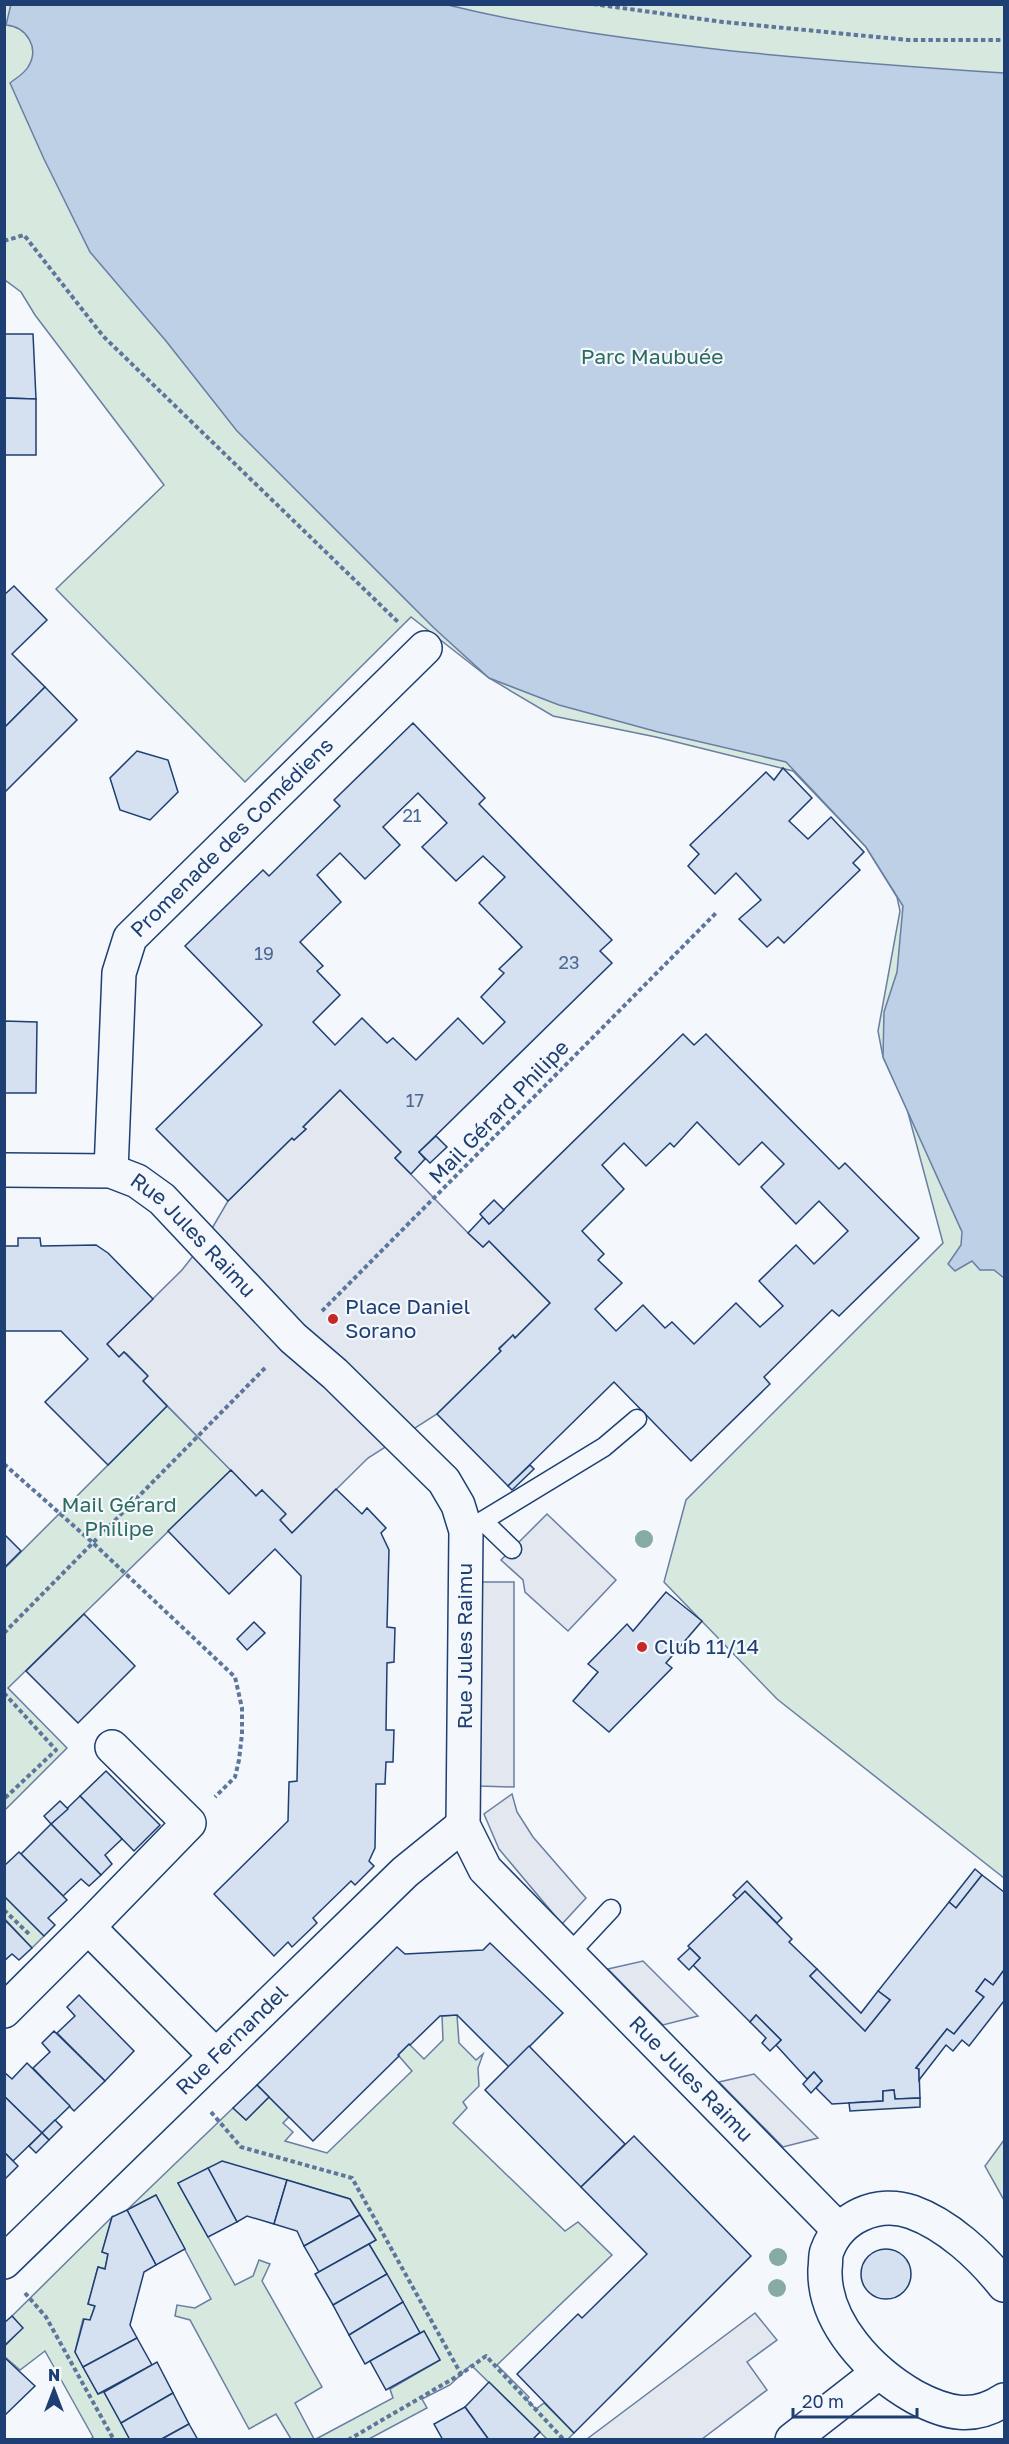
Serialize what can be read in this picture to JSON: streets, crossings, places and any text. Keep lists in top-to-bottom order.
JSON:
{
  "streets": {
    "street": ["Promenade des Comédiens", "Rue Jules Raimu", "Rue Fernandel"],
    "path": ["Mail Gérard Philipe"]
  },
  "crossings": [
    ["Promenade des Comédiens", "Rue Jules Raimu"],
    ["Rue Jules Raimu", "Rue Fernandel"]
  ],
  "parks": ["Parc Maubuée", "Mail Gérard Philipe"],
  "places": ["Place Daniel Sorano", "Club 11/14"],
  "house_numbers": [
    "21",
    "19",
    "23",
    "17"
  ],
  "scale_bar": "20 m",
  "north": "top"
}
